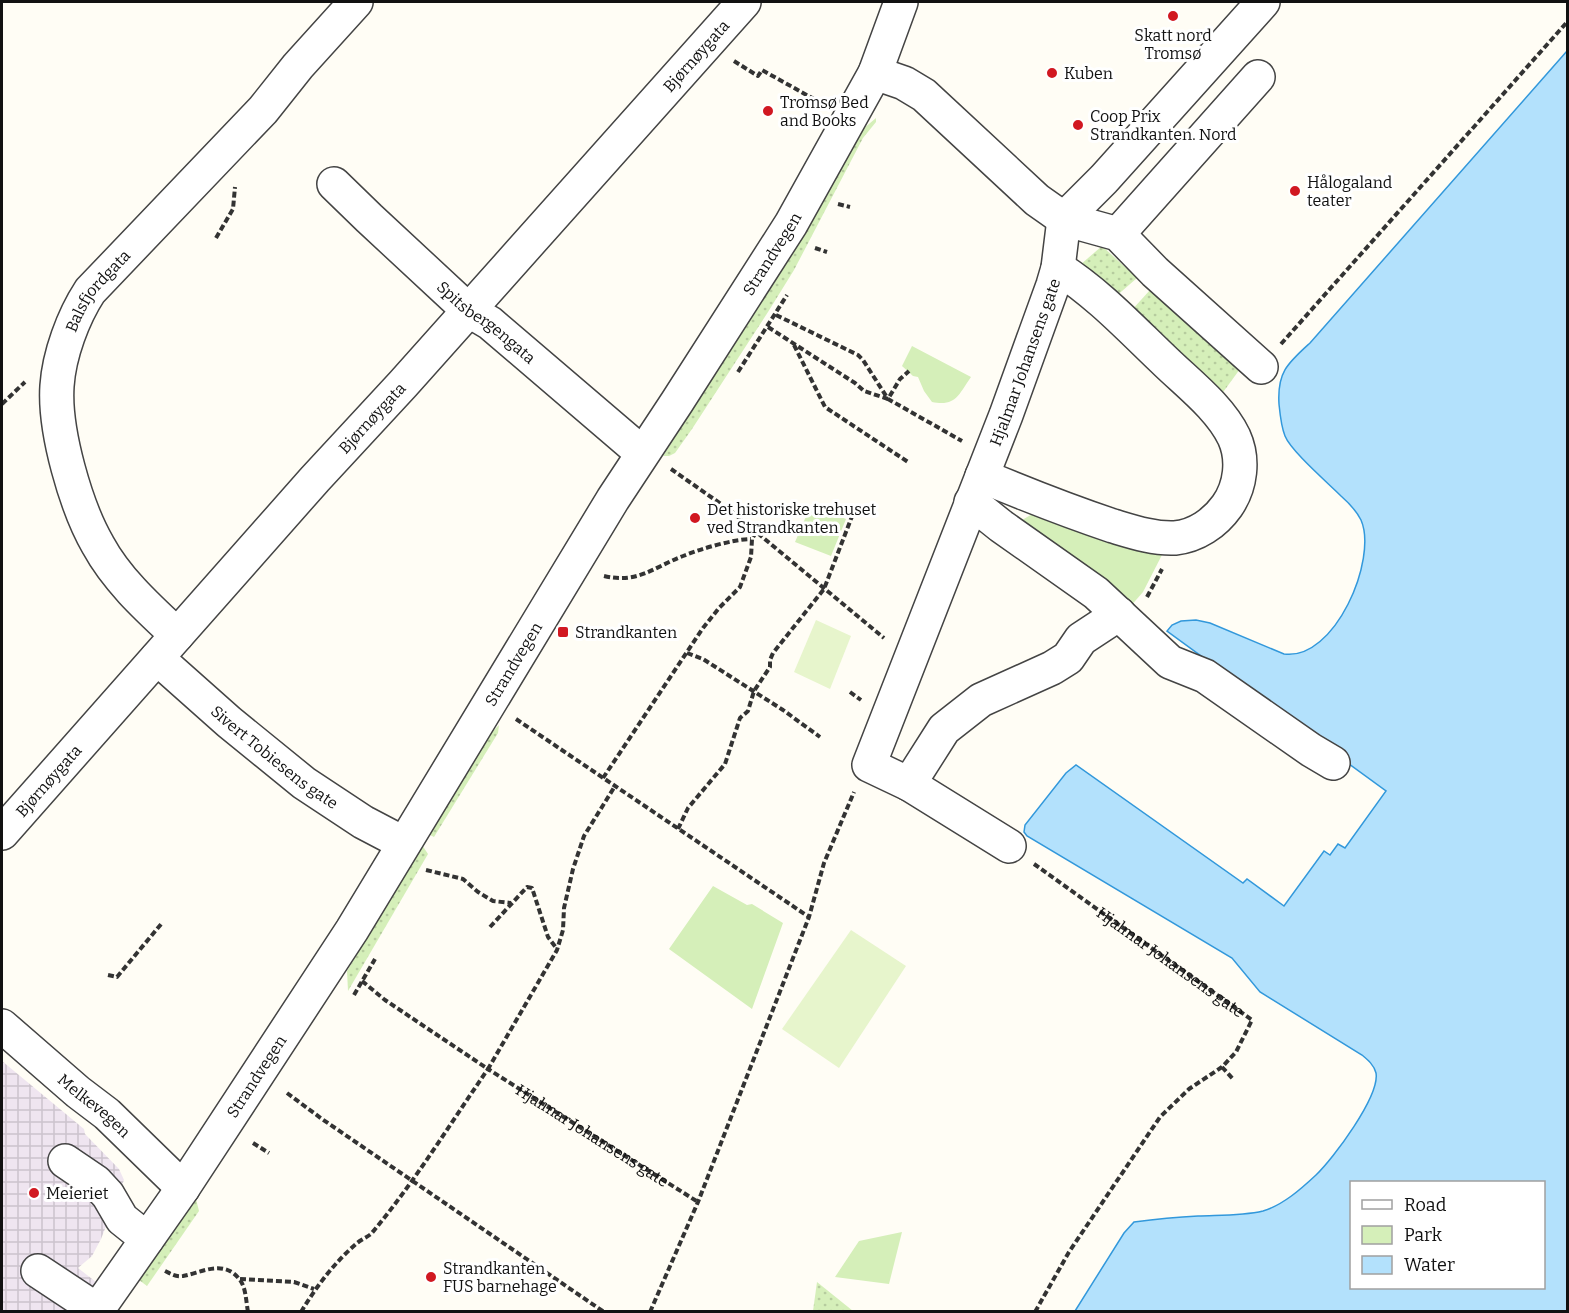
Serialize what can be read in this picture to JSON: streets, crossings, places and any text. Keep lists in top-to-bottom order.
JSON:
{
  "streets": {
    "street": [
      "Bjørnøygata",
      "Strandvegen",
      "Balsfjordgata",
      "Spitsbergengata",
      "Hjalmar Johansens gate",
      "Sivert Tobiesens gate",
      "Melkevegen"
    ]
  },
  "crossings": [
    ["Bjørnøygata", "Balsfjordgata"],
    ["Bjørnøygata", "Spitsbergengata"],
    ["Bjørnøygata", "Sivert Tobiesens gate"],
    ["Strandvegen", "Spitsbergengata"],
    ["Strandvegen", "Sivert Tobiesens gate"],
    ["Strandvegen", "Melkevegen"],
    ["Balsfjordgata", "Sivert Tobiesens gate"]
  ],
  "places": {
    "other": [
      "Skatt nord Tromsø",
      "Kuben",
      "Tromsø Bed and Books",
      "Coop Prix Strandkanten. Nord",
      "Hålogaland teater",
      "Det historiske trehuset ved Strandkanten",
      "Meieriet",
      "Strandkanten FUS barnehage"
    ],
    "transit": ["Strandkanten"]
  },
  "legend": ["Road", "Park", "Water"]
}
